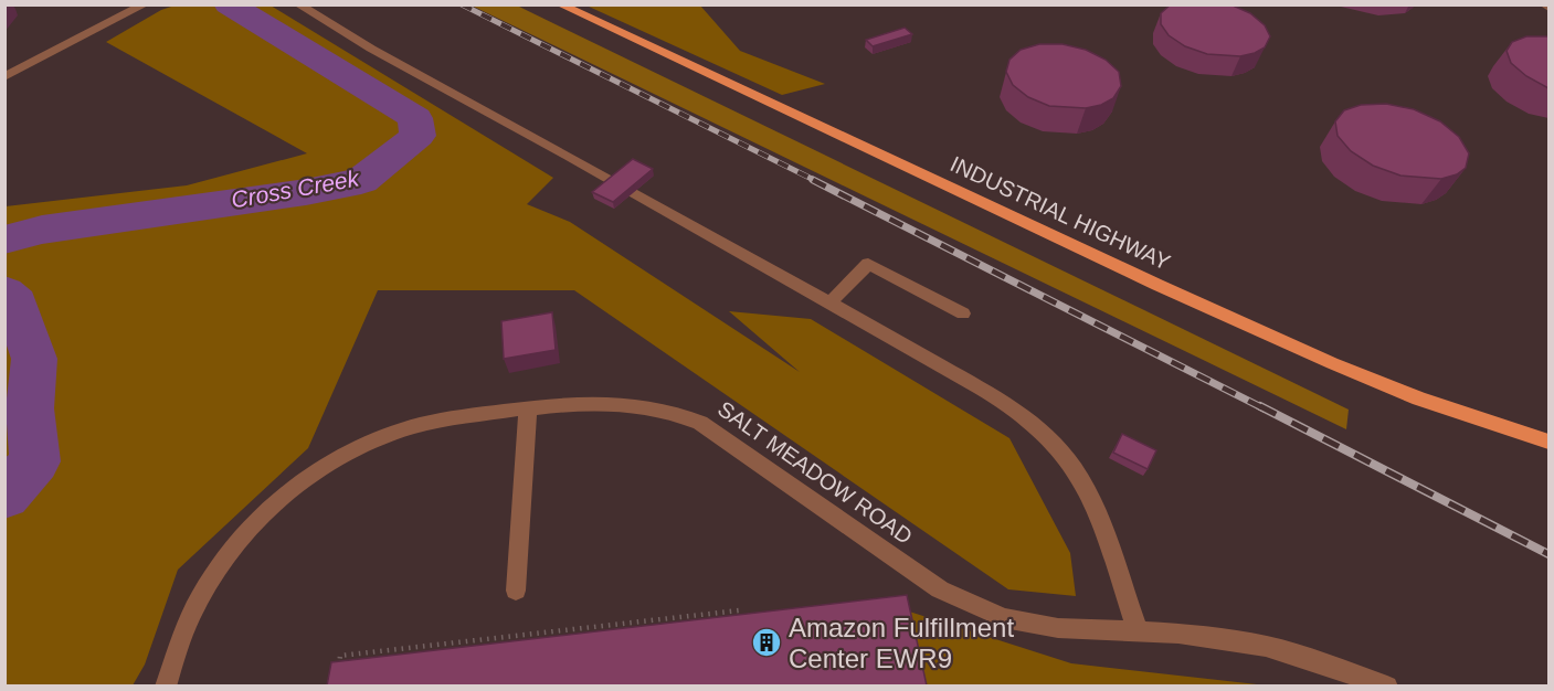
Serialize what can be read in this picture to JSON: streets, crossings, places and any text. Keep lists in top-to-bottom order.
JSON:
{
  "streets": {
    "main road": ["INDUSTRIAL HIGHWAY"],
    "street": ["SALT MEADOW ROAD"]
  },
  "water": ["Cross Creek"],
  "places": {
    "building": ["Amazon Fulfillment Center EWR9"]
  }
}
